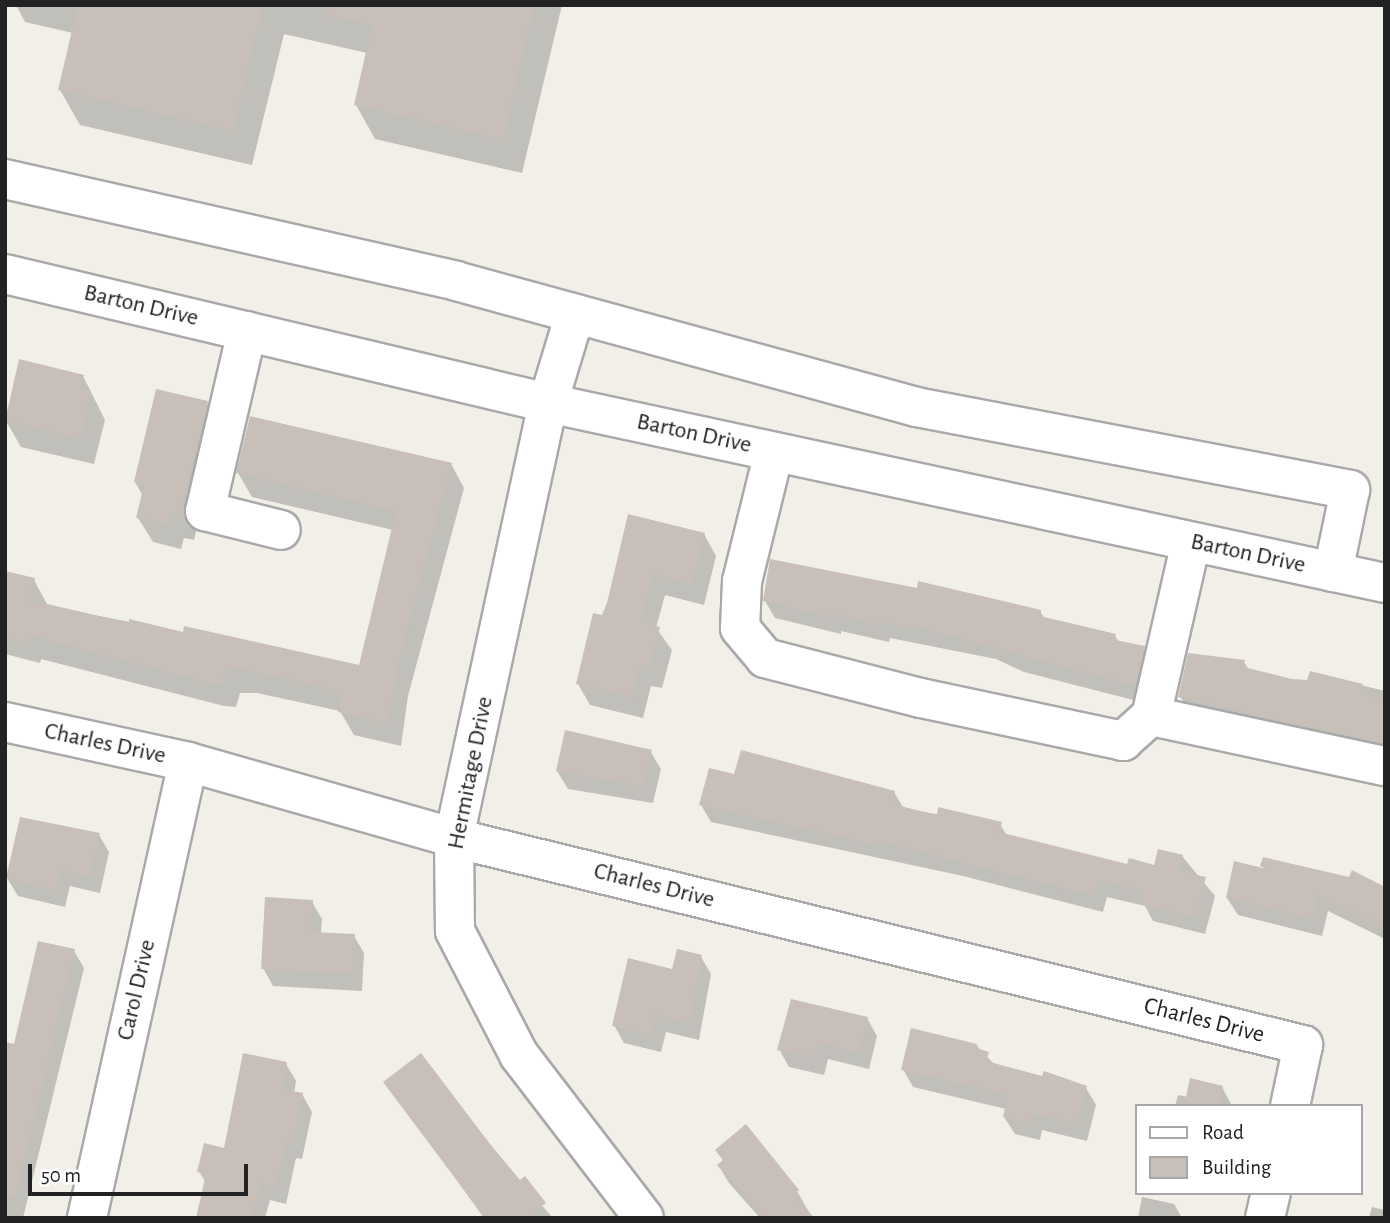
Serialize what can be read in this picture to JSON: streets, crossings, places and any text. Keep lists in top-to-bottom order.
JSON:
{
  "streets": {
    "street": [
      "Barton Drive",
      "Charles Drive",
      "Hermitage Drive",
      "Carol Drive"
    ]
  },
  "crossings": [
    ["Barton Drive", "Hermitage Drive"],
    ["Charles Drive", "Hermitage Drive"],
    ["Charles Drive", "Carol Drive"]
  ],
  "legend": ["Road", "Building"],
  "scale_bar": "50 m"
}
